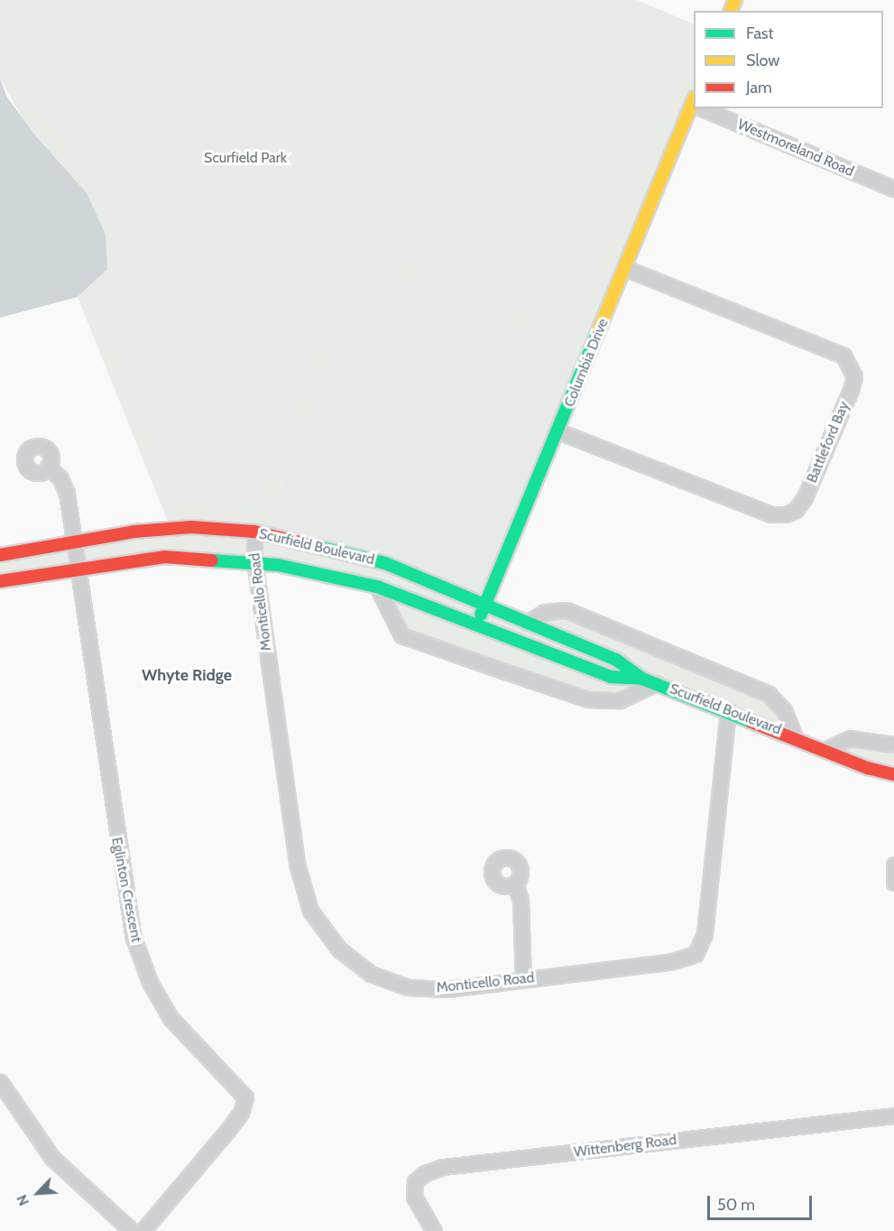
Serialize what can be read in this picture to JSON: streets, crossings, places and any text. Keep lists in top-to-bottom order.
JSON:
{
  "streets": {
    "street": [
      "Westmoreland Road",
      "Columbia Drive",
      "Battleford Bay",
      "Scurfield Boulevard",
      "Monticello Road",
      "Eglinton Crescent",
      "Wittenberg Road"
    ]
  },
  "crossings": [
    ["Columbia Drive", "Battleford Bay"],
    ["Columbia Drive", "Scurfield Boulevard"],
    ["Scurfield Boulevard", "Monticello Road"],
    ["Scurfield Boulevard", "Eglinton Crescent"]
  ],
  "districts": ["Whyte Ridge"],
  "parks": ["Scurfield Park"],
  "legend": ["Fast", "Slow", "Jam"],
  "scale_bar": "50 m",
  "north": "bottom left"
}
